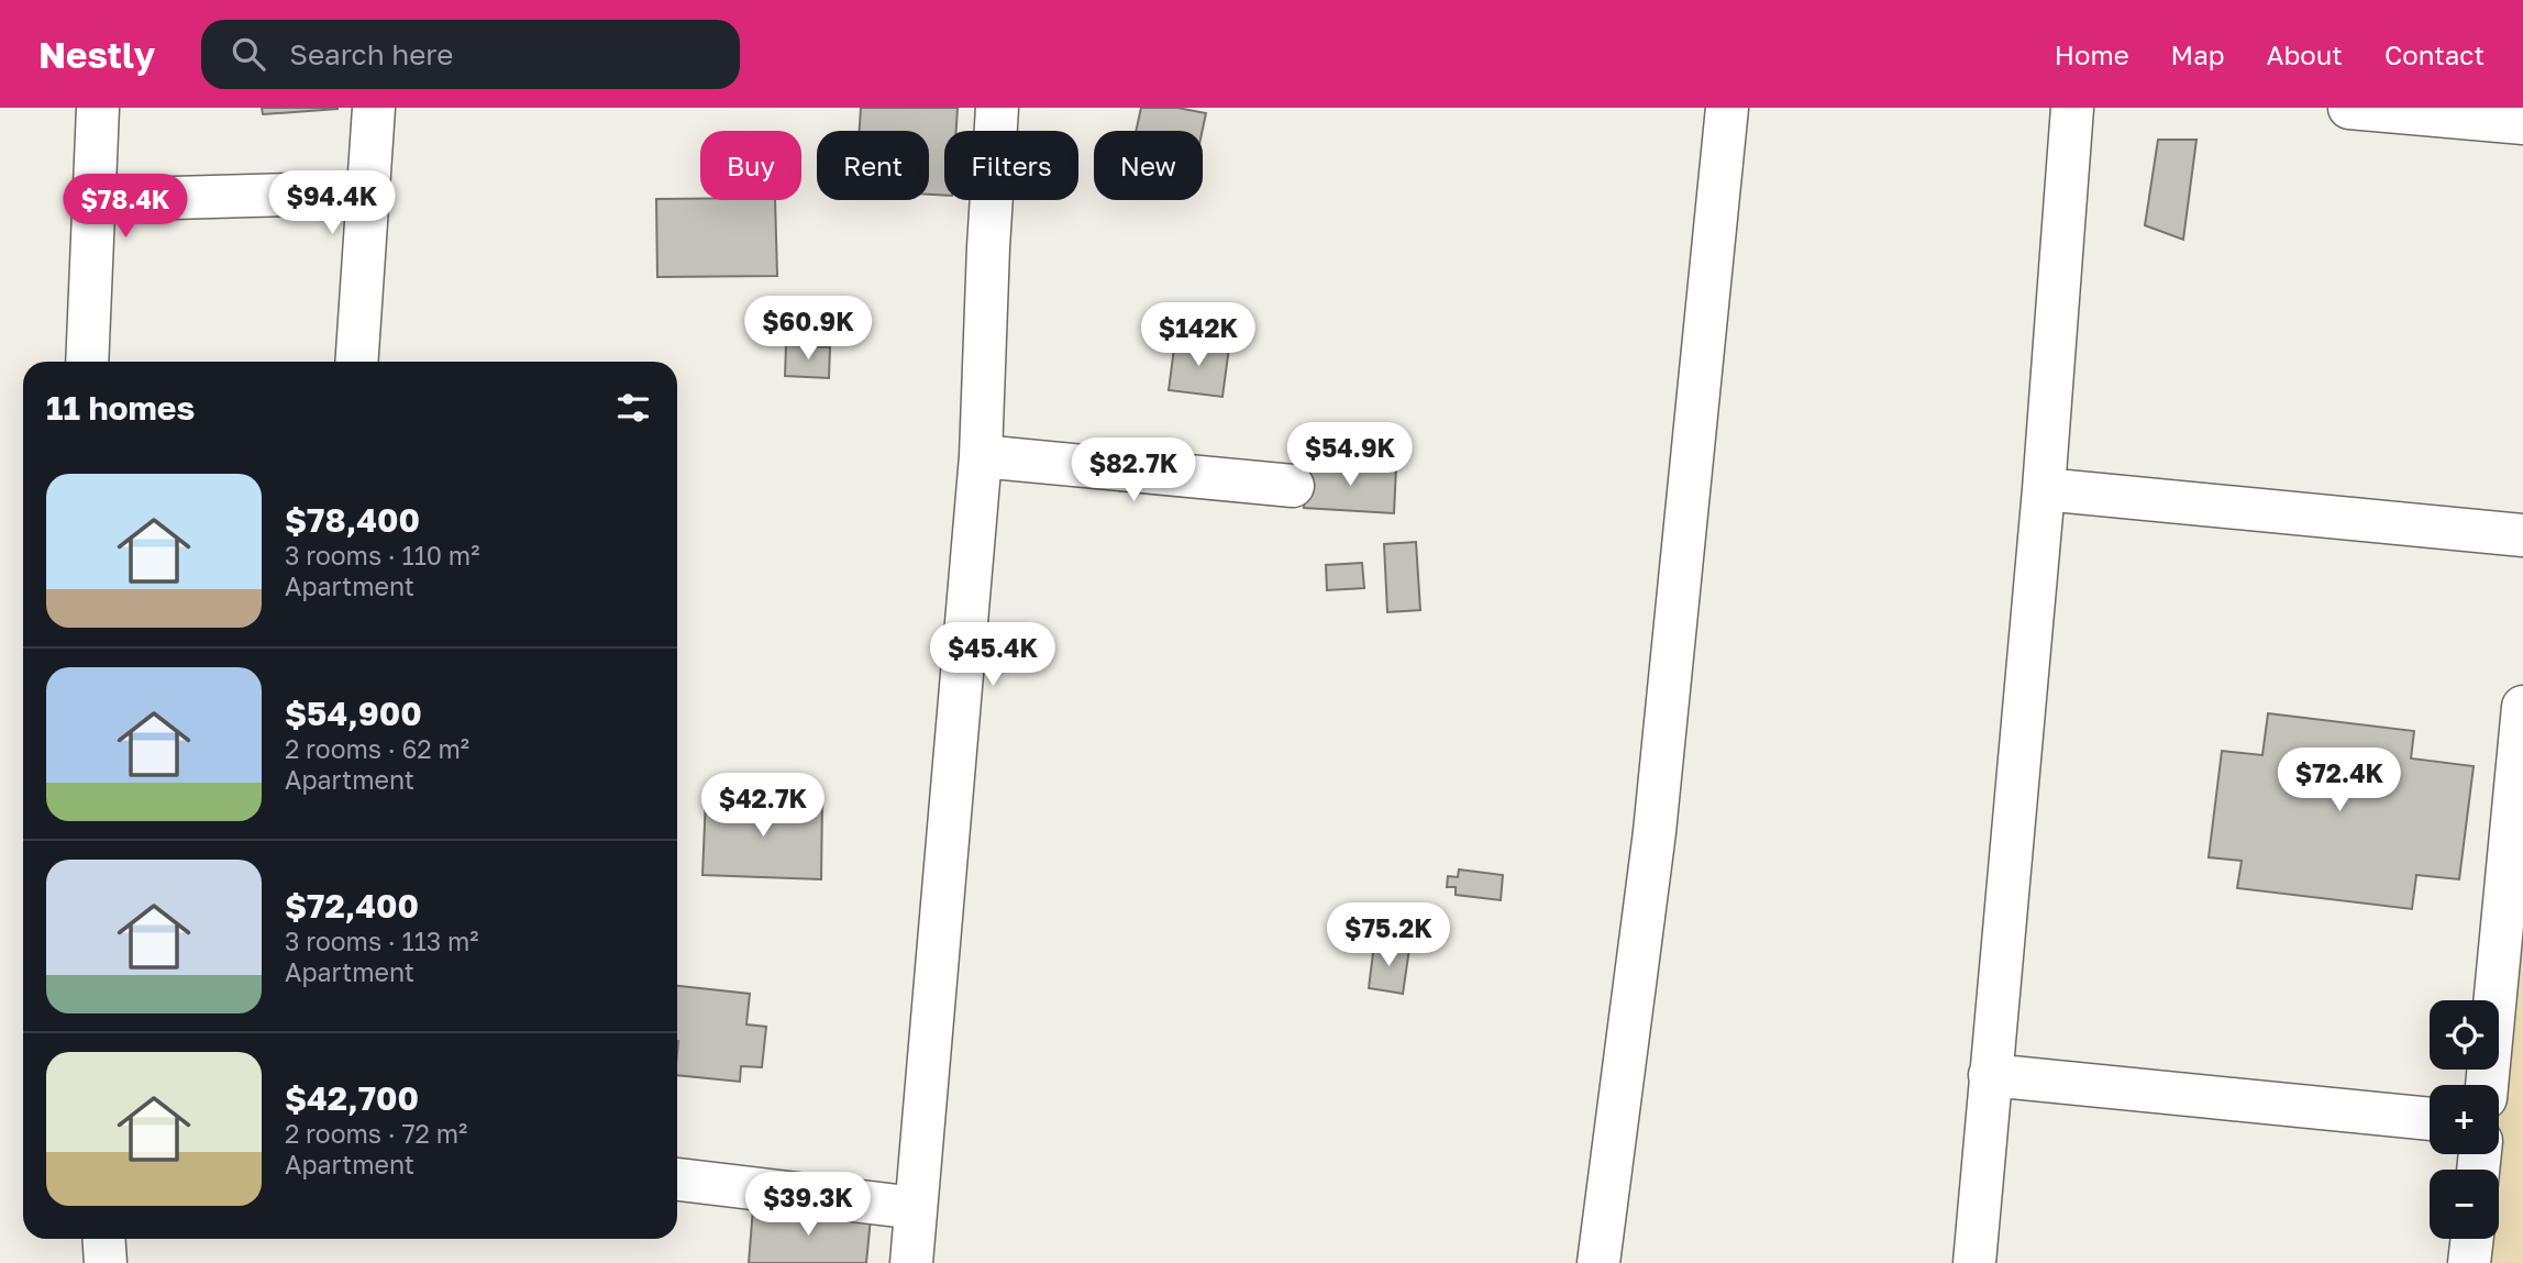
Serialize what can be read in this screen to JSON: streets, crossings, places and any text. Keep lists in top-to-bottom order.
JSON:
{
  "page": {
    "header": "Nestly",
    "search": "Search here",
    "nav": [
      "Home",
      "Map",
      "About",
      "Contact"
    ],
    "chip": [
      "Buy",
      "Rent",
      "Filters",
      "New"
    ],
    "price": [
      "$94.4K",
      "$78.4K",
      "$60.9K",
      "$142K",
      "$54.9K",
      "$82.7K",
      "$45.4K",
      "$72.4K",
      "$42.7K",
      "$75.2K",
      "$39.3K"
    ],
    "heading": "11 homes",
    "list": [
      {
        "name": "$78,400",
        "note": "3 rooms · 110 m² · Apartment"
      },
      {
        "name": "$54,900",
        "note": "2 rooms · 62 m² · Apartment"
      },
      {
        "name": "$72,400",
        "note": "3 rooms · 113 m² · Apartment"
      },
      {
        "name": "$42,700",
        "note": "2 rooms · 72 m² · Apartment"
      }
    ],
    "map_buttons": ["+", "−"]
  }
}
